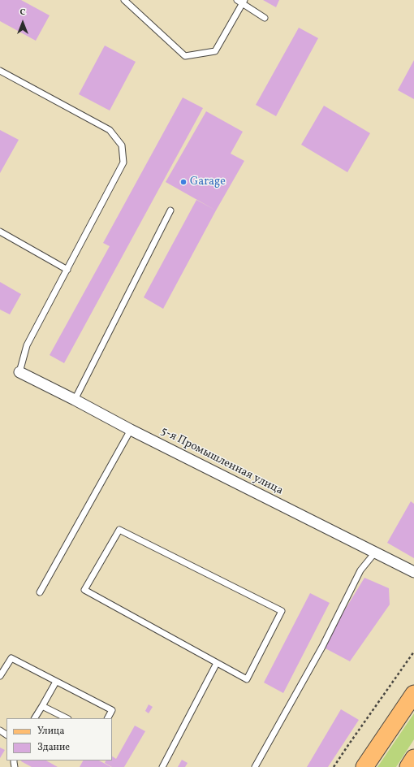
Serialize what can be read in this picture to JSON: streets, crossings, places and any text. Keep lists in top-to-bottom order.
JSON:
{
  "streets": {
    "street": ["5-я Промышленная улица"]
  },
  "places": ["Garage"],
  "legend": ["Улица", "Здание"],
  "north": "top"
}
